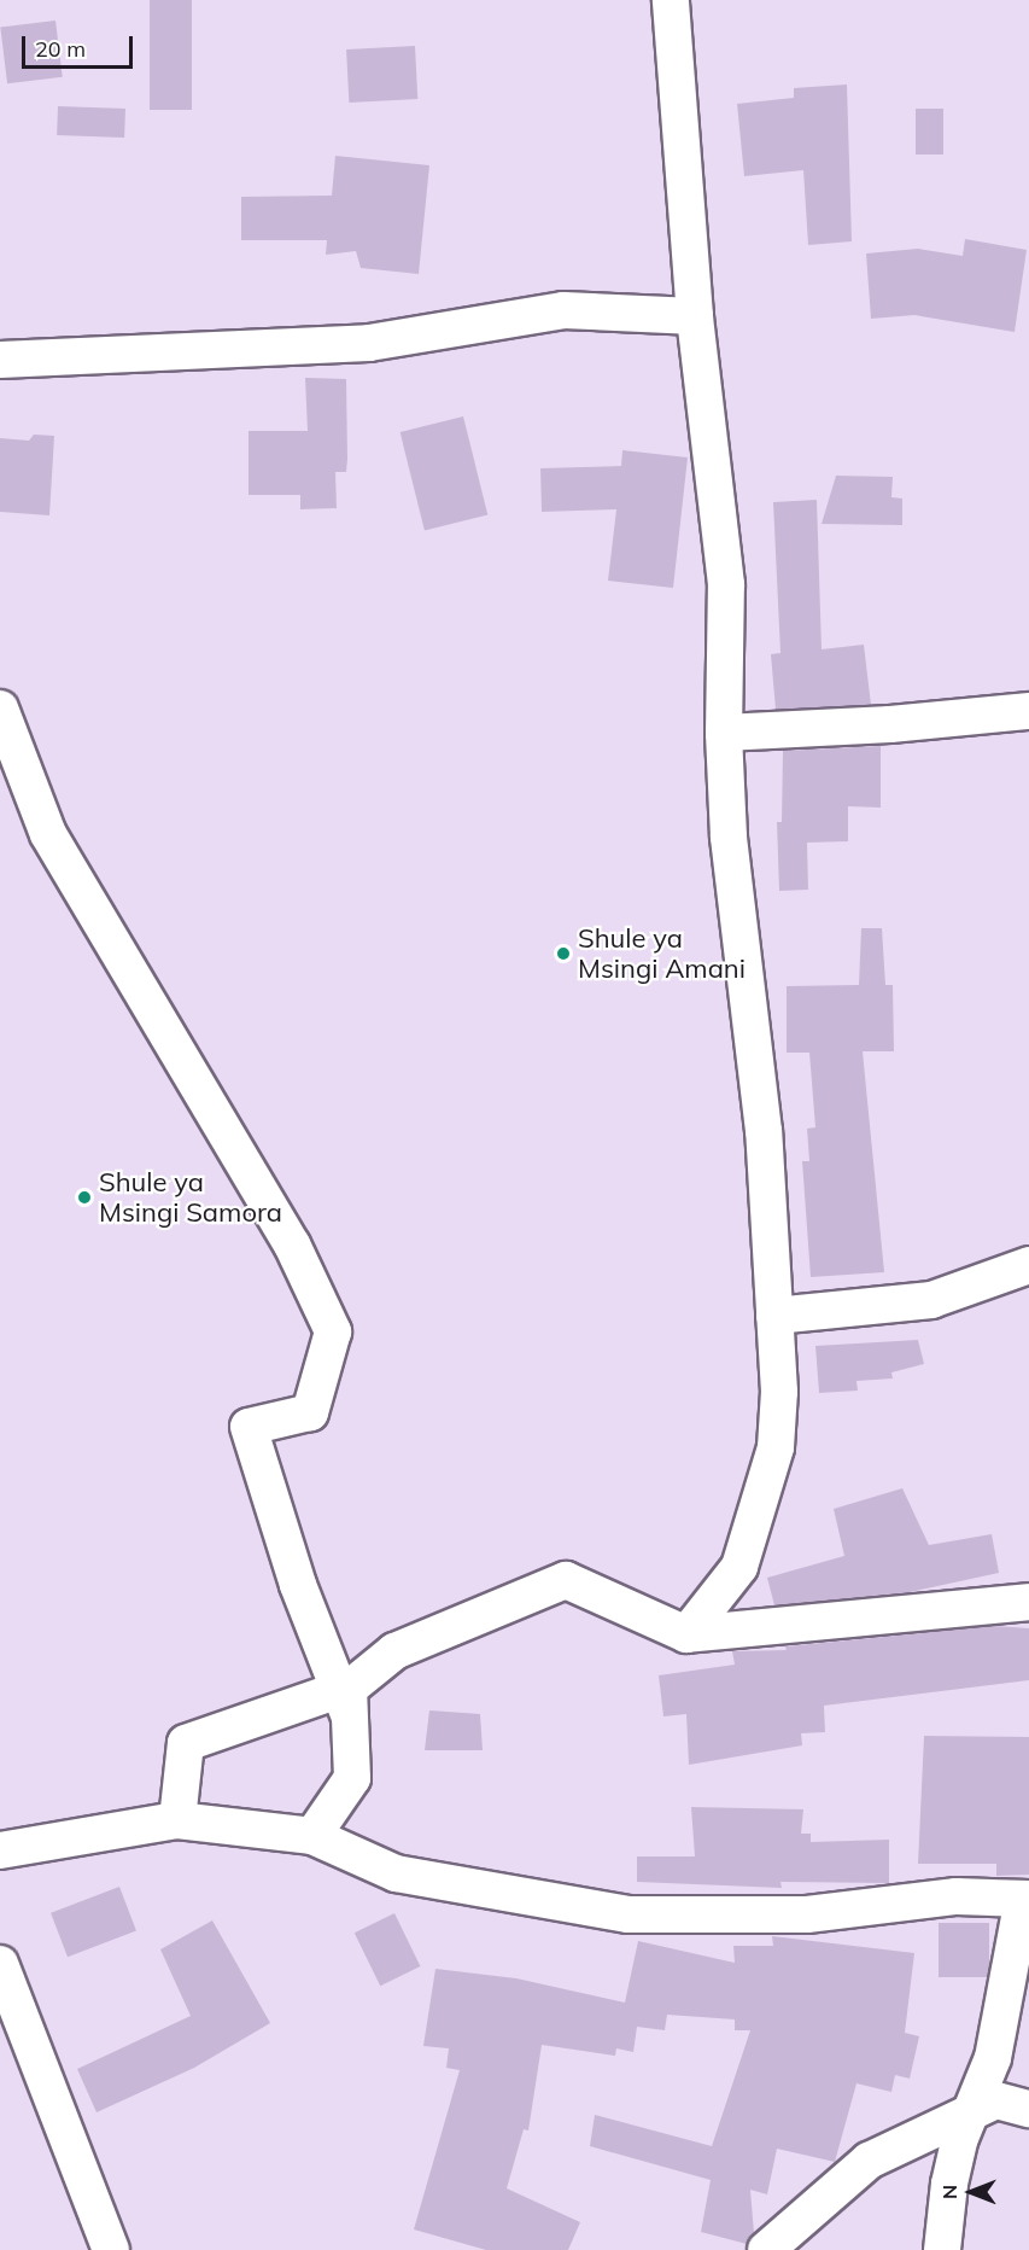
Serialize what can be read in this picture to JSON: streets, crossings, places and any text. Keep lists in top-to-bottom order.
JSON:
{
  "places": ["Shule ya Msingi Amani", "Shule ya Msingi Samora"],
  "scale_bar": "20 m",
  "north": "left"
}
